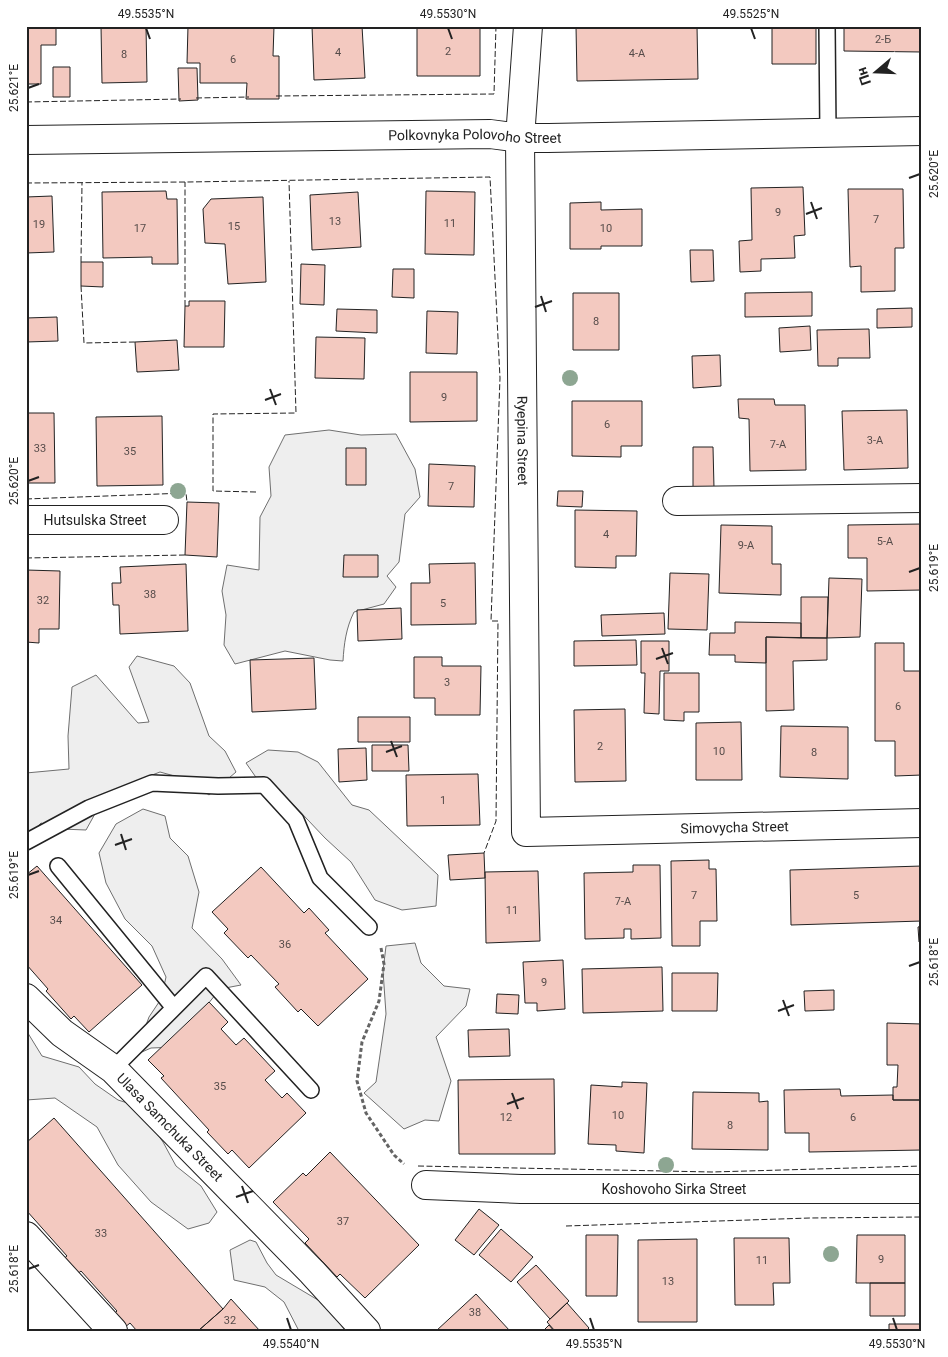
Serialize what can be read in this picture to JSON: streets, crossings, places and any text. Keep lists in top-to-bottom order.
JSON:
{
  "streets": {
    "street": [
      "Polkovnyka Polovoho Street",
      "Ryepina Street",
      "Hutsulska Street",
      "Simovycha Street",
      "Ulasa Samchuka Street",
      "Koshovoho Sirka Street"
    ]
  },
  "crossings": [
    ["Polkovnyka Polovoho Street", "Ryepina Street"],
    ["Ryepina Street", "Simovycha Street"]
  ],
  "house_numbers": [
    "2-Б",
    "2",
    "4",
    "4-А",
    "8",
    "6",
    "9",
    "7",
    "13",
    "11",
    "19",
    "15",
    "17",
    "10",
    "8",
    "9",
    "6",
    "3-А",
    "7-А",
    "33",
    "35",
    "7",
    "4",
    "5-А",
    "9-А",
    "38",
    "32",
    "5",
    "3",
    "6",
    "2",
    "10",
    "8",
    "1",
    "7",
    "5",
    "7-А",
    "11",
    "34",
    "36",
    "9",
    "35",
    "10",
    "12",
    "6",
    "8",
    "37",
    "33",
    "9",
    "11",
    "13",
    "38",
    "32"
  ],
  "north": "left",
  "coordinates": [
    "49.5535°N",
    "49.5530°N",
    "49.5525°N",
    "25.621°E",
    "25.620°E",
    "25.619°E",
    "25.618°E",
    "49.5540°N"
  ]
}
